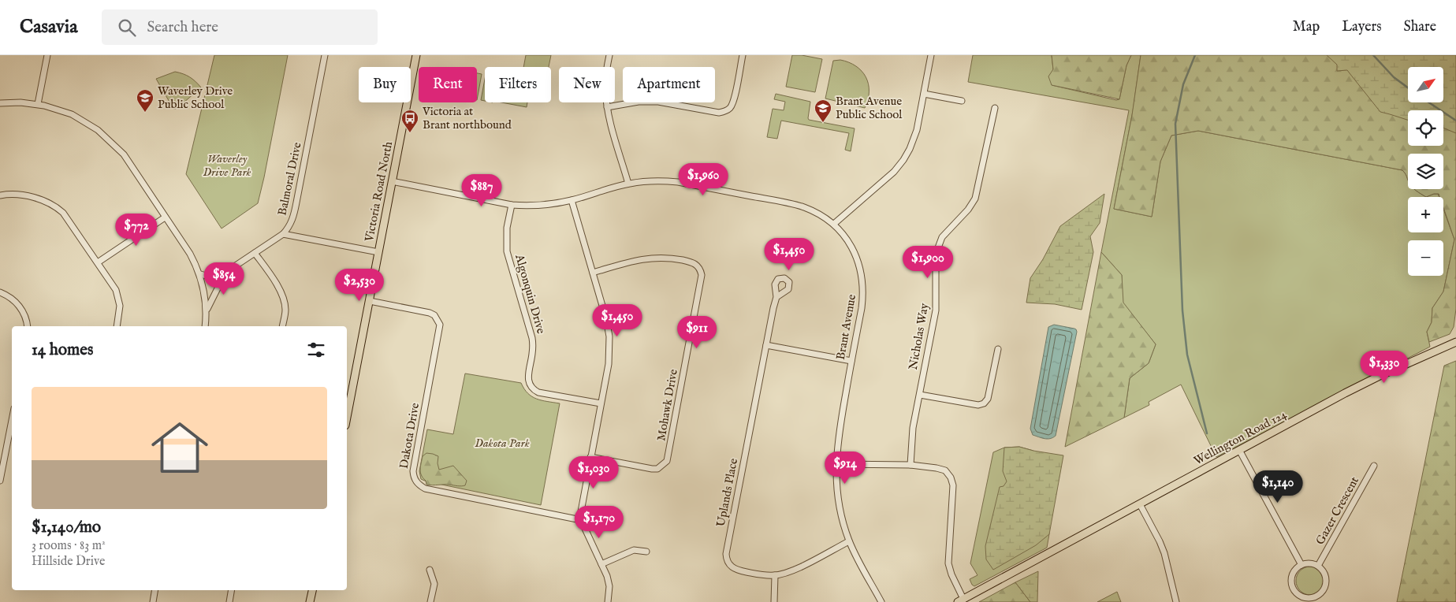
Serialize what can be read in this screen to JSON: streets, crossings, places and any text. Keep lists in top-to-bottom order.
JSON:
{
  "streets": {
    "main road": ["Victoria Road North", "Wellington Road 124"],
    "street": [
      "Balmoral Drive",
      "Algonquin Drive",
      "Brant Avenue",
      "Nicholas Way",
      "Mohawk Drive",
      "Dakota Drive",
      "Uplands Place",
      "Gazer Crescent"
    ]
  },
  "crossings": [
    ["Victoria Road North", "Brant Avenue"],
    ["Victoria Road North", "Dakota Drive"],
    ["Algonquin Drive", "Brant Avenue"],
    ["Brant Avenue", "Uplands Place"]
  ],
  "parks": ["Waverley Drive Park", "Dakota Park"],
  "places": {
    "school or university": ["Waverley Drive Public School", "Brant Avenue Public School"],
    "bus stop": ["Victoria at Brant northbound"]
  },
  "north": "top right",
  "page": {
    "header": "Casavia",
    "search": "Search here",
    "nav": ["Map", "Layers", "Share"],
    "map_buttons": ["+", "−"],
    "chip": [
      "Buy",
      "Rent",
      "Filters",
      "New",
      "Apartment"
    ],
    "price": [
      "$1,960",
      "$887",
      "$772",
      "$1,450",
      "$1,900",
      "$854",
      "$2,530",
      "$1,450",
      "$911",
      "$1,330",
      "$914",
      "$1,030",
      "$1,140",
      "$1,170"
    ],
    "heading": "14 homes",
    "list": [
      {
        "name": "$1,140/mo",
        "note": "3 rooms · 83 m² · Hillside Drive"
      }
    ]
  }
}
